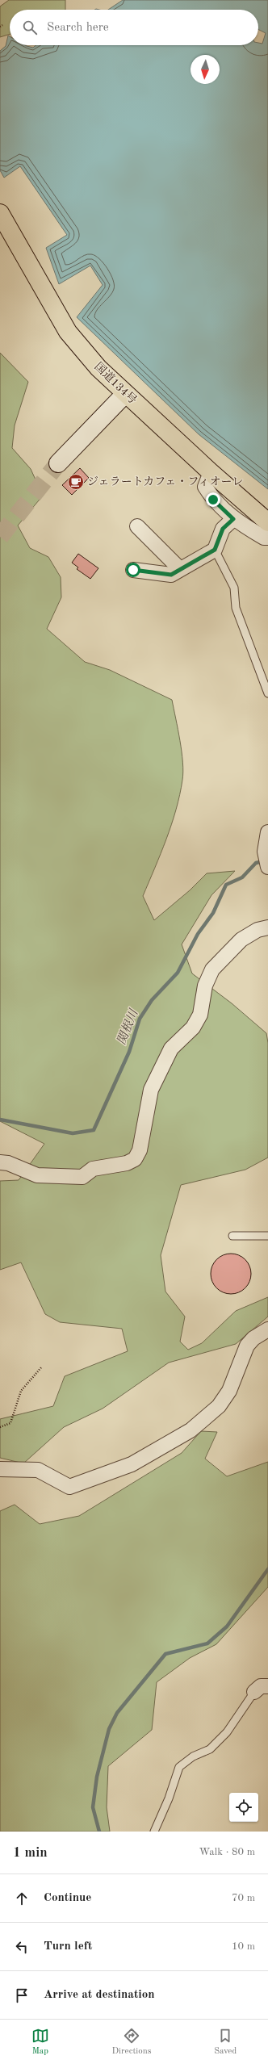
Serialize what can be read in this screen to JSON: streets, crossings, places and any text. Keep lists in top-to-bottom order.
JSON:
{
  "streets": {
    "highway": ["国道134号"]
  },
  "water": ["関根川"],
  "places": {
    "cafe": ["ジェラートカフェ・フィオーレ"]
  },
  "north": "bottom",
  "page": {
    "search": "Search here",
    "heading": ["1 min", "Walk · 80 m"],
    "list": [
      ["Continue", "70 m"],
      ["Turn left", "10 m"],
      "Arrive at destination"
    ],
    "nav": ["Map", "Directions", "Saved"]
  }
}
